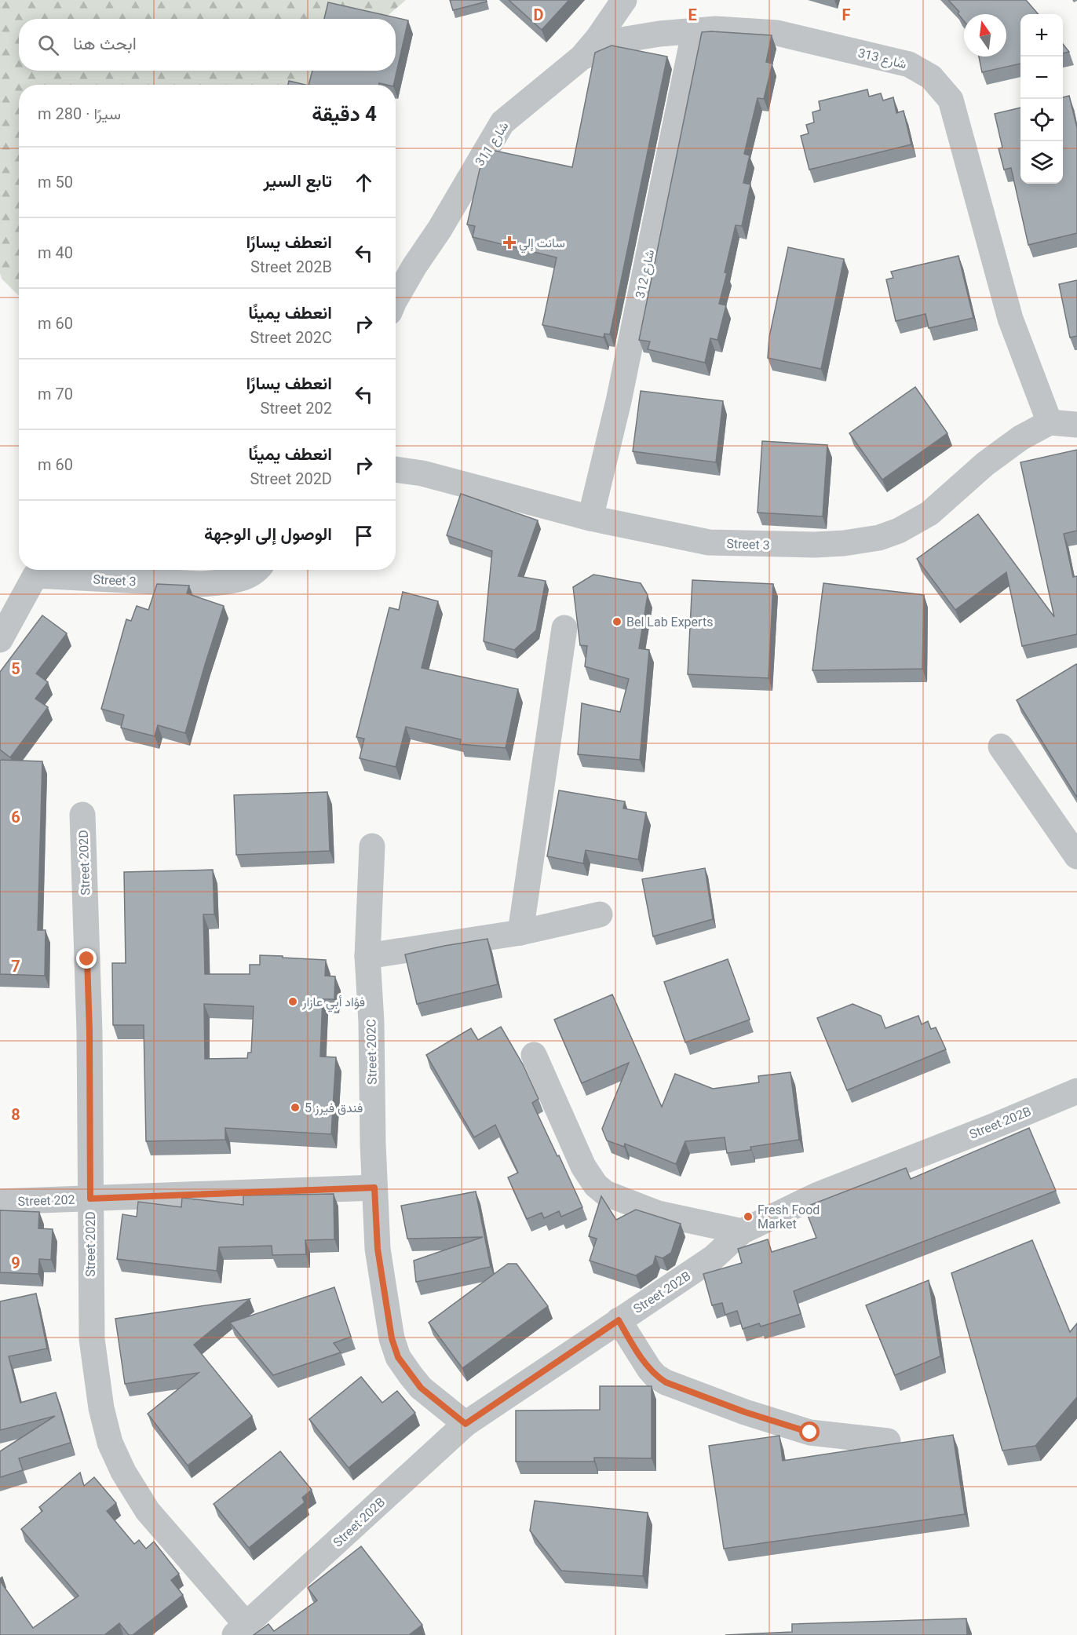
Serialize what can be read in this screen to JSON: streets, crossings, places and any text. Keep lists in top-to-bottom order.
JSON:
{
  "streets": {
    "street": [
      "شارع 313",
      "شارع 311",
      "شارع 312",
      "Street 3",
      "Street 202D",
      "Street 202C",
      "Street 202B",
      "Street 202"
    ]
  },
  "crossings": [
    ["شارع 313", "شارع 311"],
    ["شارع 313", "شارع 312"],
    ["شارع 313", "Street 3"],
    ["شارع 312", "Street 3"],
    ["Street 202D", "Street 202B"],
    ["Street 202D", "Street 202"],
    ["Street 202C", "Street 202B"],
    ["Street 202C", "Street 202"]
  ],
  "places": {
    "health": ["سانت إلي"],
    "other": [
      "Bel Lab Experts",
      "فؤاد أبي عازار",
      "فندق فيرز 5",
      "Fresh Food Market"
    ]
  },
  "north": "top",
  "page": {
    "map_buttons": ["+", "−"],
    "search": "ابحث هنا",
    "heading": ["4 دقيقة", "سيرًا · 280 m"],
    "list": [
      ["تابع السير", "50 m"],
      ["انعطف يسارًا", "Street 202B", "40 m"],
      ["انعطف يمينًا", "Street 202C", "60 m"],
      ["انعطف يسارًا", "Street 202", "70 m"],
      ["انعطف يمينًا", "Street 202D", "60 m"],
      "الوصول إلى الوجهة"
    ]
  },
  "grid": {
    "columns": ["D", "E", "F"],
    "rows": [
      "5",
      "6",
      "7",
      "8",
      "9"
    ]
  }
}
